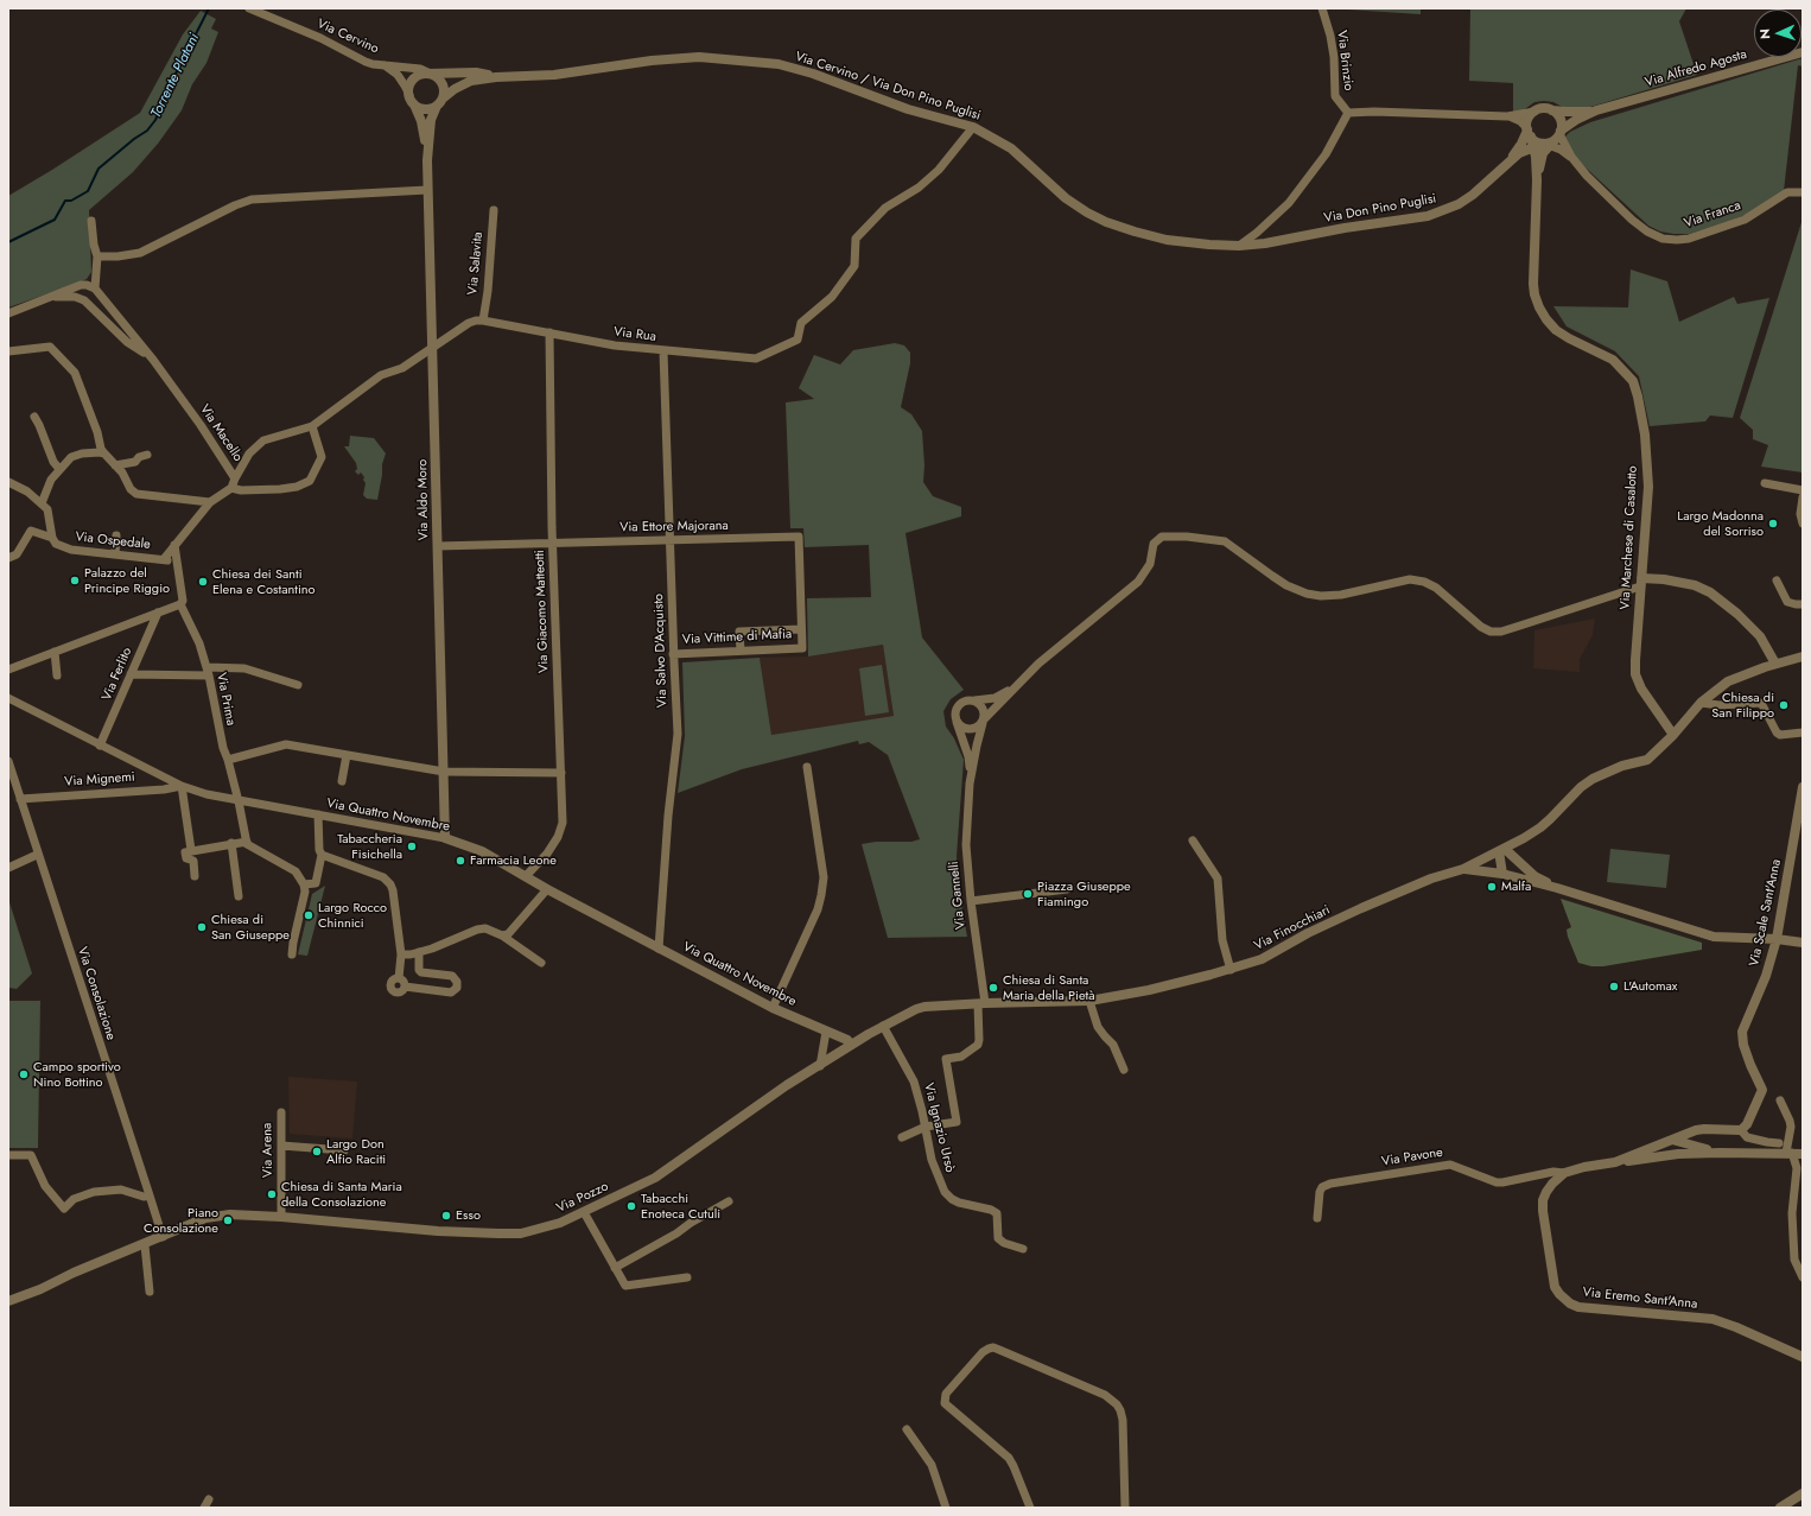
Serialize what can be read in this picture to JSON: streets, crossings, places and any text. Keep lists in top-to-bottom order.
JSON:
{
  "streets": {
    "street": [
      "Via Cervino",
      "Via Brinzio",
      "Via Alfredo Agosta",
      "Via Cervino / Via Don Pino Puglisi",
      "Via Don Pino Puglisi",
      "Via Franca",
      "Via Salavita",
      "Via Rua",
      "Via Macello",
      "Via Aldo Moro",
      "Via Ettore Majorana",
      "Via Marchese di Casalotto",
      "Via Ospedale",
      "Via Giacomo Matteotti",
      "Via Vittime di Mafia",
      "Via Salvo D'Acquisto",
      "Via Ferlito",
      "Via Prima",
      "Via Mignemi",
      "Via Quattro Novembre",
      "Via Gannelli",
      "Via Scale Sant'Anna",
      "Via Finocchiari",
      "Via Consolazione",
      "Via Ignazio Ursò",
      "Via Arena",
      "Via Pavone",
      "Via Pozzo",
      "Via Eremo Sant'Anna"
    ]
  },
  "crossings": [
    ["Via Alfredo Agosta", "Via Don Pino Puglisi"],
    ["Via Alfredo Agosta", "Via Marchese di Casalotto"],
    ["Via Cervino / Via Don Pino Puglisi", "Via Don Pino Puglisi"],
    ["Via Cervino / Via Don Pino Puglisi", "Via Rua"],
    ["Via Salavita", "Via Rua"],
    ["Via Rua", "Via Macello"],
    ["Via Rua", "Via Aldo Moro"],
    ["Via Rua", "Via Giacomo Matteotti"],
    ["Via Rua", "Via Salvo D'Acquisto"],
    ["Via Aldo Moro", "Via Ettore Majorana"],
    ["Via Aldo Moro", "Via Quattro Novembre"],
    ["Via Ettore Majorana", "Via Giacomo Matteotti"],
    ["Via Ettore Majorana", "Via Vittime di Mafia"],
    ["Via Ettore Majorana", "Via Salvo D'Acquisto"],
    ["Via Marchese di Casalotto", "Via Gannelli"],
    ["Via Marchese di Casalotto", "Via Finocchiari"],
    ["Via Giacomo Matteotti", "Via Quattro Novembre"],
    ["Via Vittime di Mafia", "Via Salvo D'Acquisto"],
    ["Via Salvo D'Acquisto", "Via Quattro Novembre"],
    ["Via Ferlito", "Via Quattro Novembre"],
    ["Via Prima", "Via Quattro Novembre"],
    ["Via Mignemi", "Via Quattro Novembre"],
    ["Via Mignemi", "Via Consolazione"],
    ["Via Quattro Novembre", "Via Finocchiari"],
    ["Via Quattro Novembre", "Via Pozzo"],
    ["Via Gannelli", "Via Finocchiari"],
    ["Via Gannelli", "Via Ignazio Ursò"],
    ["Via Finocchiari", "Via Ignazio Ursò"],
    ["Via Finocchiari", "Via Pozzo"],
    ["Via Consolazione", "Via Pozzo"],
    ["Via Arena", "Via Pozzo"],
    ["Via Pavone", "Via Eremo Sant'Anna"]
  ],
  "water": ["Torrente Platani"],
  "places": [
    "Largo Madonna del Sorriso",
    "Palazzo del Principe Riggio",
    "Chiesa dei Santi Elena e Costantino",
    "Chiesa di San Filippo",
    "Tabaccheria Fisichella",
    "Farmacia Leone",
    "Malfa",
    "Piazza Giuseppe Fiamingo",
    "Largo Rocco Chinnici",
    "Chiesa di San Giuseppe",
    "L'Automax",
    "Chiesa di Santa Maria della Pietà",
    "Campo sportivo Nino Bottino",
    "Largo Don Alfio Raciti",
    "Chiesa di Santa Maria della Consolazione",
    "Tabacchi Enoteca Cutuli",
    "Esso",
    "Piano Consolazione"
  ],
  "north": "left"
}
